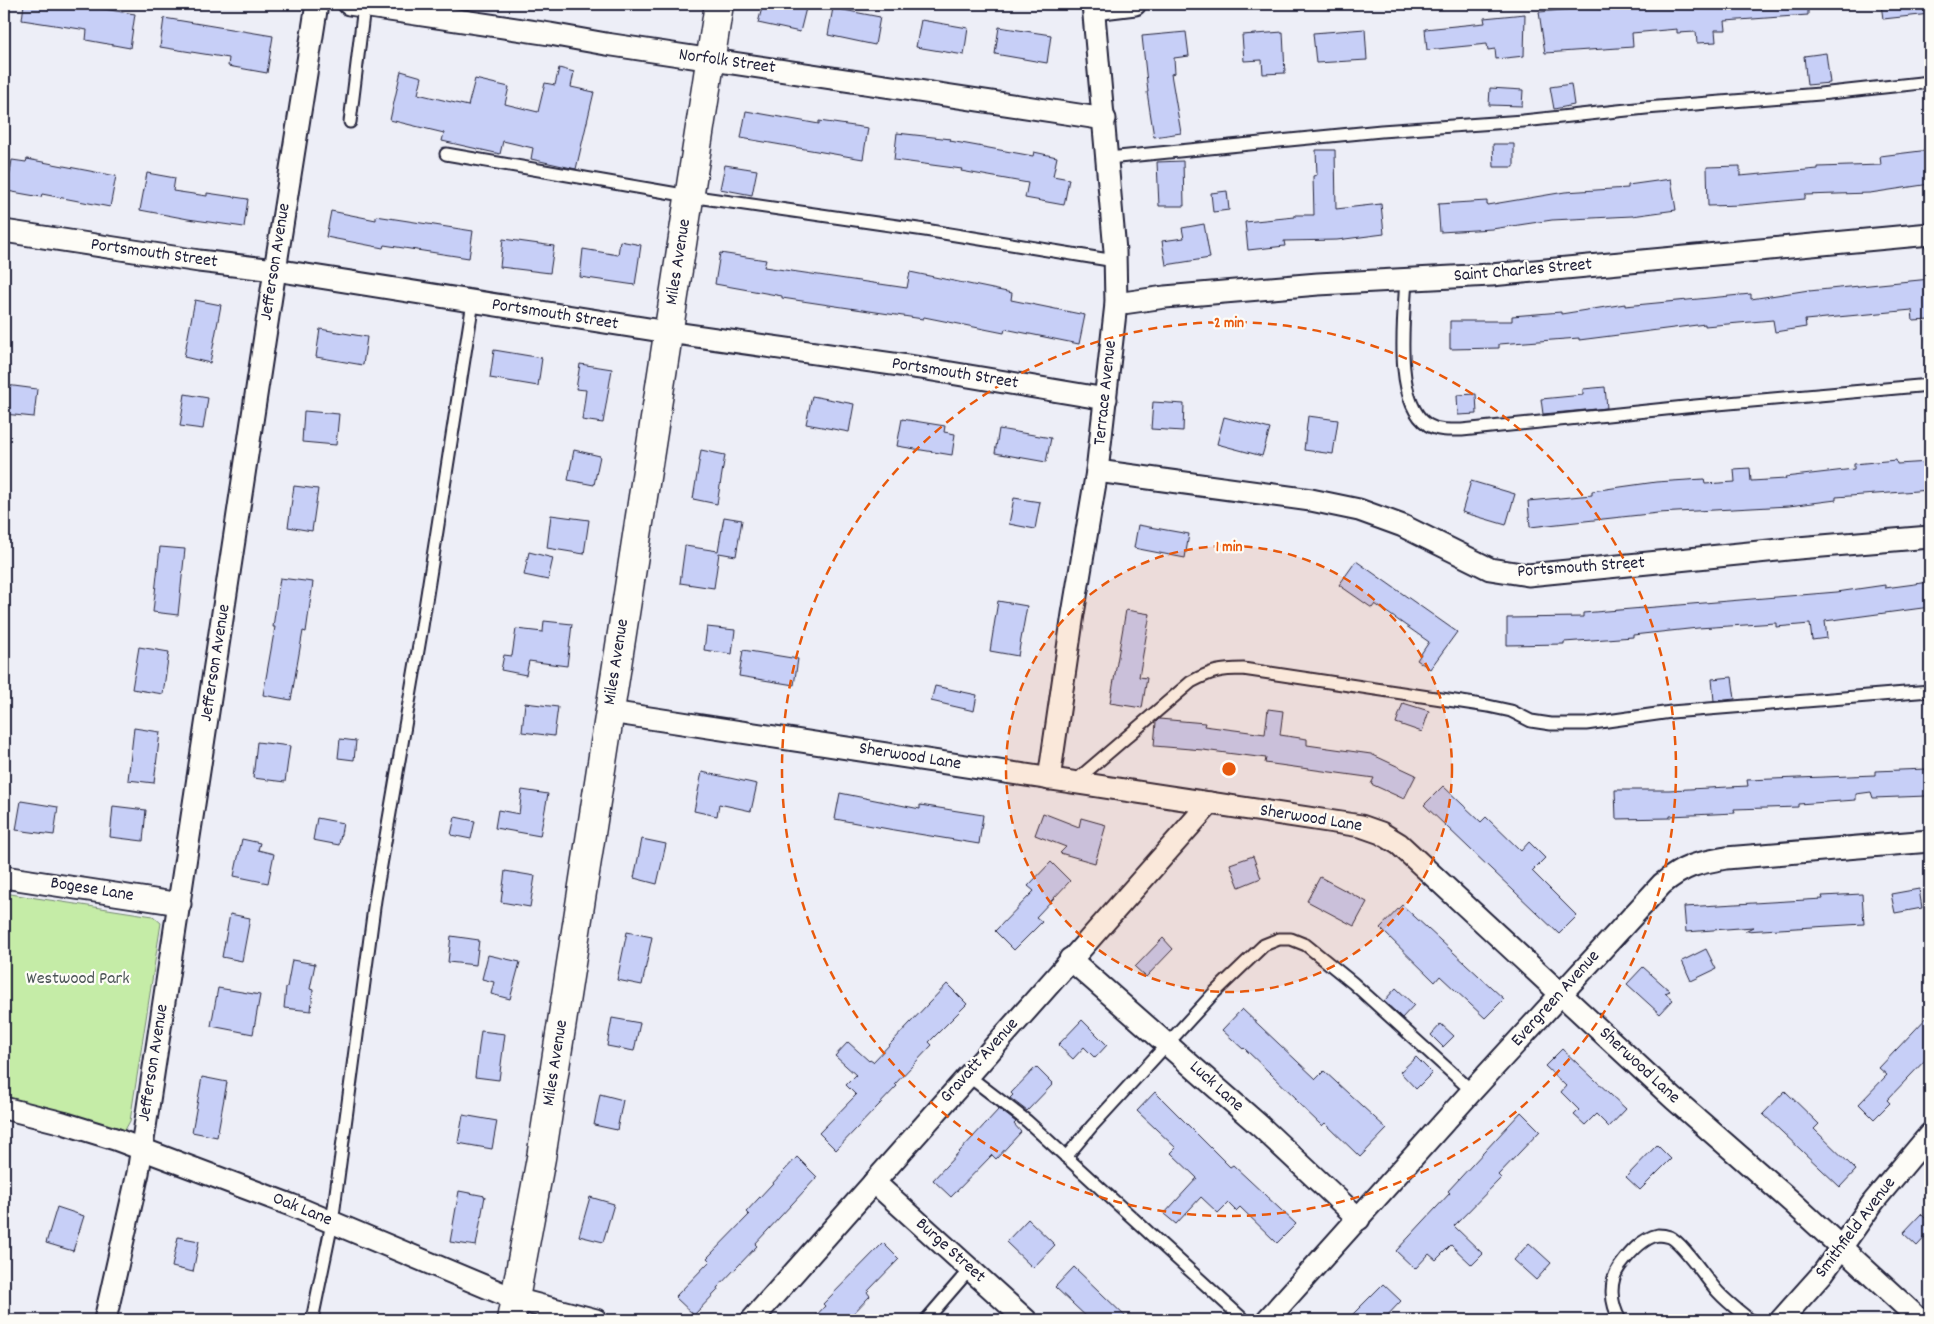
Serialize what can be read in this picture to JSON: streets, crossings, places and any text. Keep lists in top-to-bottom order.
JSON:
{
  "streets": {
    "street": [
      "Norfolk Street",
      "Portsmouth Street",
      "Jefferson Avenue",
      "Miles Avenue",
      "Saint Charles Street",
      "Terrace Avenue",
      "Sherwood Lane",
      "Bogese Lane",
      "Evergreen Avenue",
      "Gravatt Avenue",
      "Luck Lane",
      "Oak Lane",
      "Smithfield Avenue",
      "Burge Street"
    ]
  },
  "crossings": [
    ["Norfolk Street", "Miles Avenue"],
    ["Norfolk Street", "Terrace Avenue"],
    ["Portsmouth Street", "Jefferson Avenue"],
    ["Portsmouth Street", "Miles Avenue"],
    ["Portsmouth Street", "Terrace Avenue"],
    ["Jefferson Avenue", "Bogese Lane"],
    ["Jefferson Avenue", "Oak Lane"],
    ["Miles Avenue", "Sherwood Lane"],
    ["Miles Avenue", "Oak Lane"],
    ["Saint Charles Street", "Terrace Avenue"],
    ["Terrace Avenue", "Sherwood Lane"],
    ["Sherwood Lane", "Evergreen Avenue"],
    ["Sherwood Lane", "Gravatt Avenue"],
    ["Sherwood Lane", "Smithfield Avenue"],
    ["Evergreen Avenue", "Luck Lane"],
    ["Gravatt Avenue", "Luck Lane"],
    ["Gravatt Avenue", "Burge Street"]
  ],
  "parks": ["Westwood Park"],
  "rings": ["2 min", "1 min"]
}
